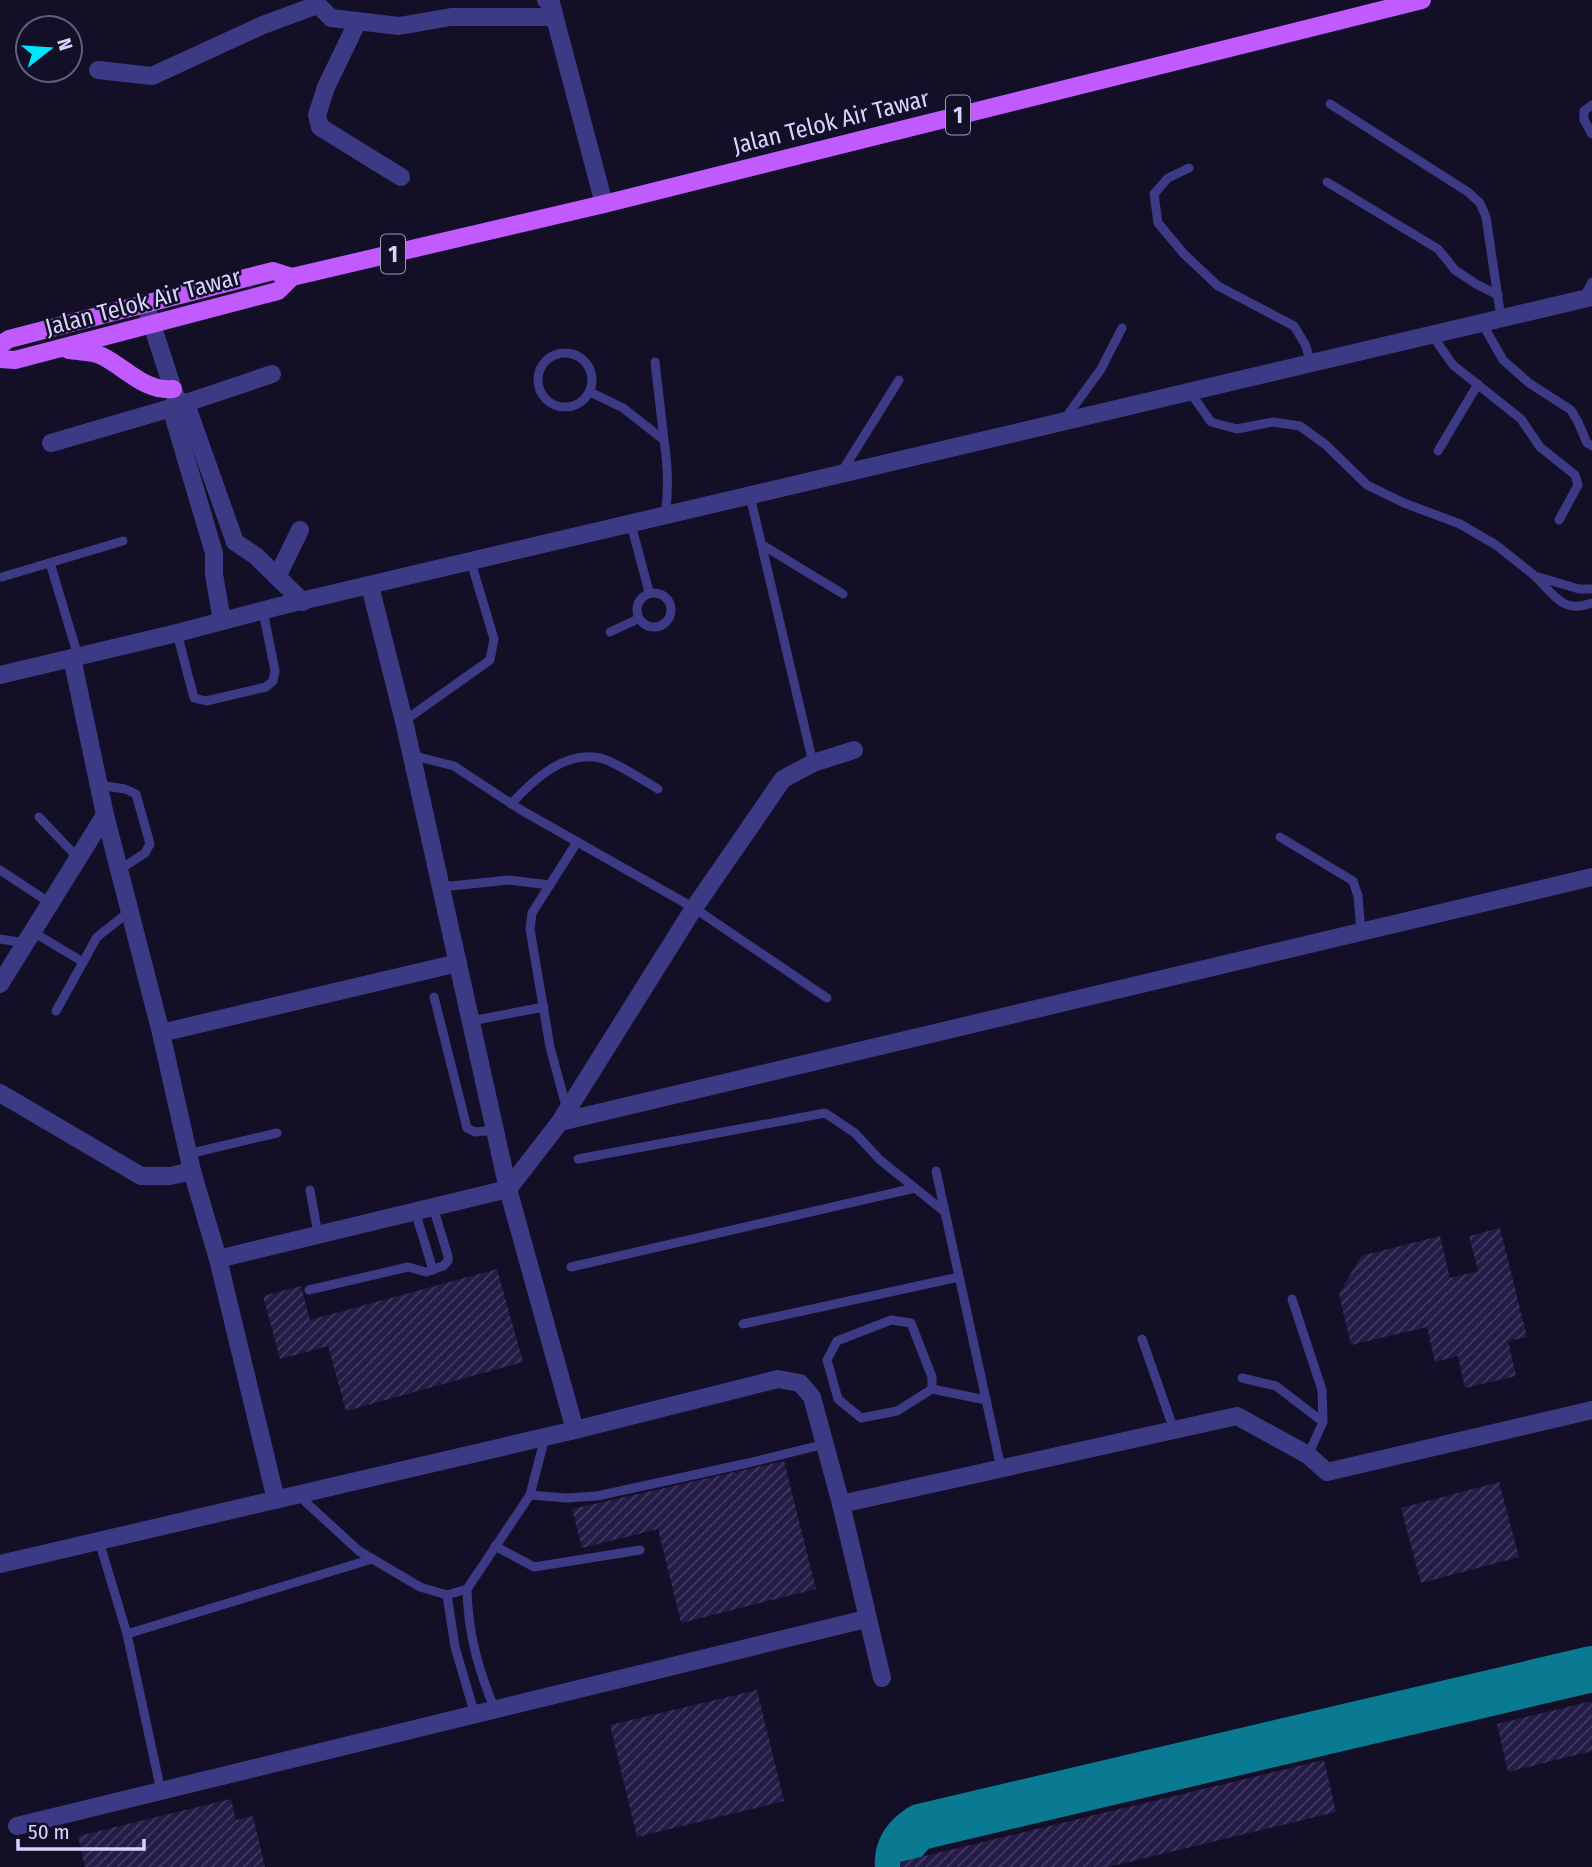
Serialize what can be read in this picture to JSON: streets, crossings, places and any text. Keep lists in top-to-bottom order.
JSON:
{
  "streets": {
    "main road": ["1", "Jalan Telok Air Tawar"]
  },
  "scale_bar": "50 m",
  "north": "right"
}
